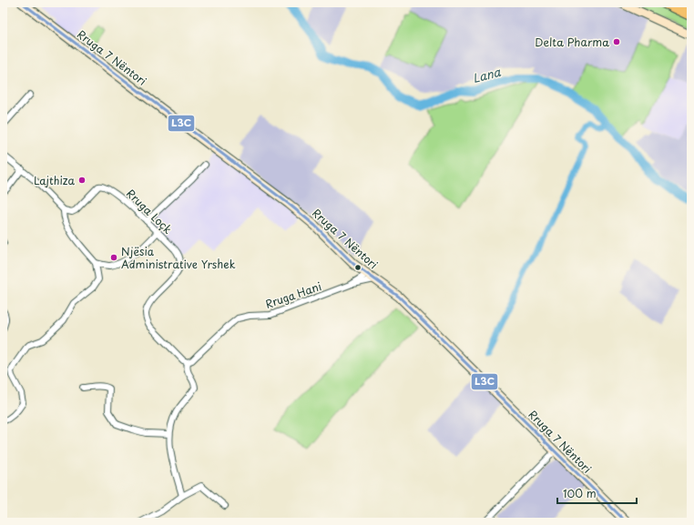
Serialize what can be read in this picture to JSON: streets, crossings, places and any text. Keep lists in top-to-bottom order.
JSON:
{
  "streets": {
    "main road": ["Rruga 7 Nëntori"],
    "street": ["Rruga Loçk", "Rruga Hani"]
  },
  "crossings": [
    ["Rruga 7 Nëntori", "Rruga Hani"],
    ["Rruga Loçk", "Rruga Hani"]
  ],
  "water": ["Lana"],
  "places": ["Delta Pharma", "Lajthiza", "Njësia Administrative Yrshek"],
  "lines": ["transit line L3C"],
  "scale_bar": "100 m"
}
